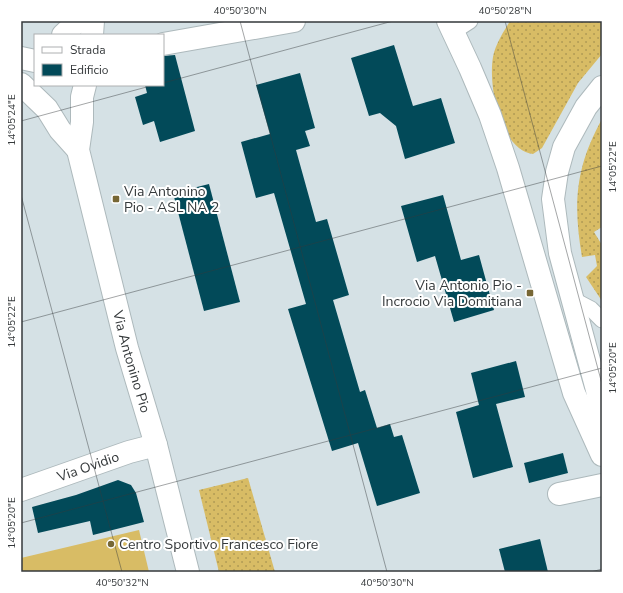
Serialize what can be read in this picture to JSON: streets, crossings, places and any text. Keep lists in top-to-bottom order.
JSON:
{
  "streets": {
    "street": ["Via Antonino Pio", "Via Ovidio"]
  },
  "crossings": [
    ["Via Antonino Pio", "Via Ovidio"]
  ],
  "places": {
    "transit": ["Via Antonino Pio - ASL NA 2", "Via Antonio Pio - Incrocio Via Domitiana"],
    "other": ["Centro Sportivo Francesco Fiore"]
  },
  "legend": ["Strada", "Edificio"],
  "coordinates": [
    "40°50'30\"N",
    "40°50'28\"N",
    "14°05'24\"E",
    "14°05'22\"E",
    "14°05'20\"E",
    "40°50'32\"N"
  ]
}
